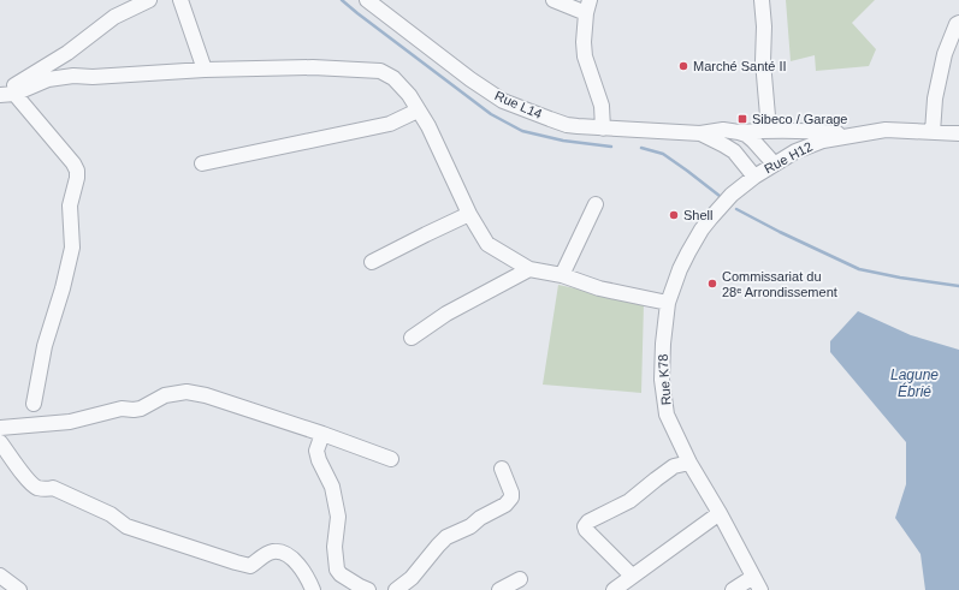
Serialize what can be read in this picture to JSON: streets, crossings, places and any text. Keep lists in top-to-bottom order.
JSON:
{
  "streets": {
    "street": ["Rue L14", "Rue H12", "Rue K78"]
  },
  "crossings": [
    ["Rue L14", "Rue H12"],
    ["Rue L14", "Rue K78"],
    ["Rue H12", "Rue K78"]
  ],
  "water": ["Lagune Ébrié"],
  "places": {
    "other": ["Marché Santé II", "Shell", "Commissariat du 28ᵉ Arrondissement"],
    "transit": ["Sibeco / Garage"]
  }
}
